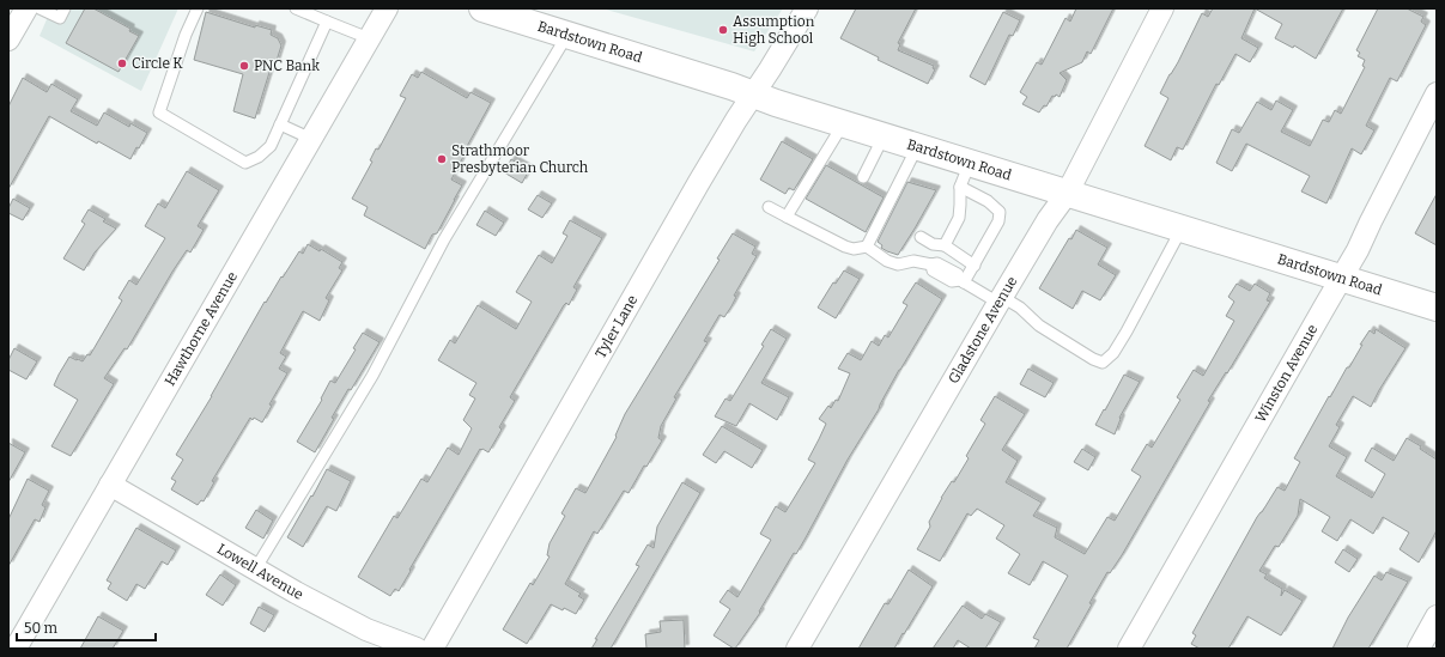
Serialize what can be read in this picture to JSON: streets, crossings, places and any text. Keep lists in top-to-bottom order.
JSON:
{
  "streets": {
    "main road": ["Bardstown Road"],
    "street": [
      "Tyler Lane",
      "Hawthorne Avenue",
      "Gladstone Avenue",
      "Winston Avenue",
      "Lowell Avenue"
    ]
  },
  "crossings": [
    ["Bardstown Road", "Tyler Lane"],
    ["Bardstown Road", "Gladstone Avenue"],
    ["Bardstown Road", "Winston Avenue"],
    ["Hawthorne Avenue", "Lowell Avenue"]
  ],
  "places": [
    "Assumption High School",
    "Circle K",
    "PNC Bank",
    "Strathmoor Presbyterian Church"
  ],
  "scale_bar": "50 m"
}
